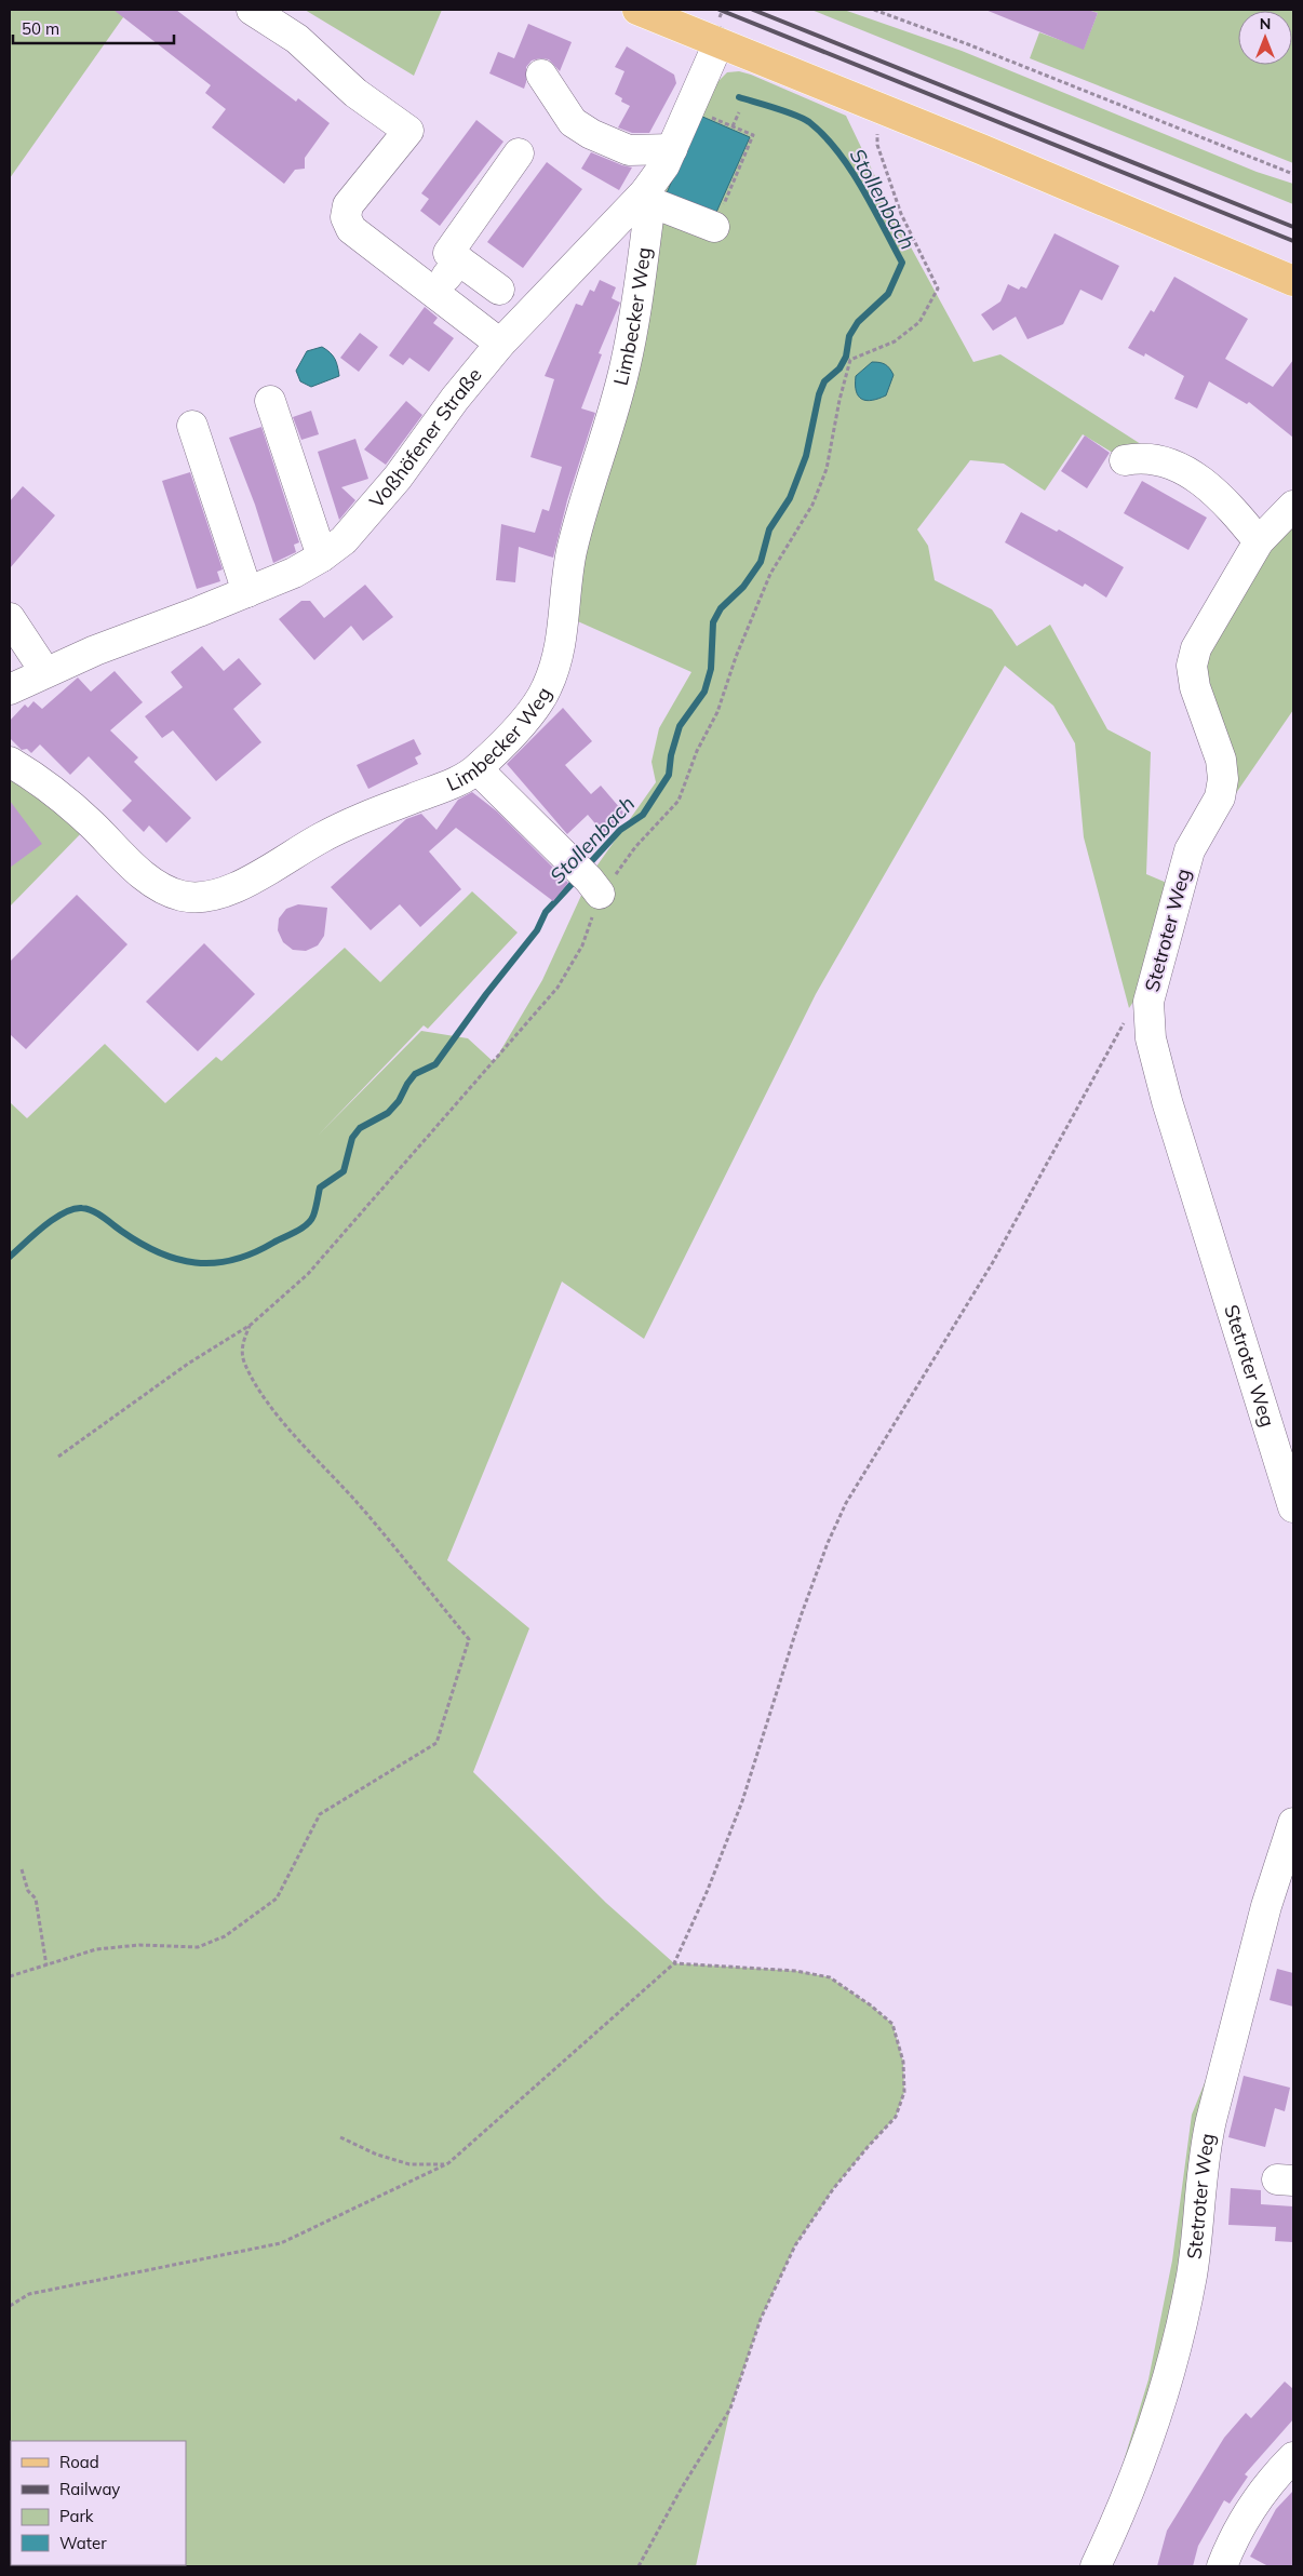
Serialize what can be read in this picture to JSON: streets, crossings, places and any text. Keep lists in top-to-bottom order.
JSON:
{
  "streets": {
    "street": ["Limbecker Weg", "Voßhöfener Straße", "Stetroter Weg"]
  },
  "crossings": [
    ["Limbecker Weg", "Voßhöfener Straße"]
  ],
  "water": ["Stollenbach"],
  "legend": [
    "Road",
    "Railway",
    "Park",
    "Water"
  ],
  "scale_bar": "50 m",
  "north": "top"
}
